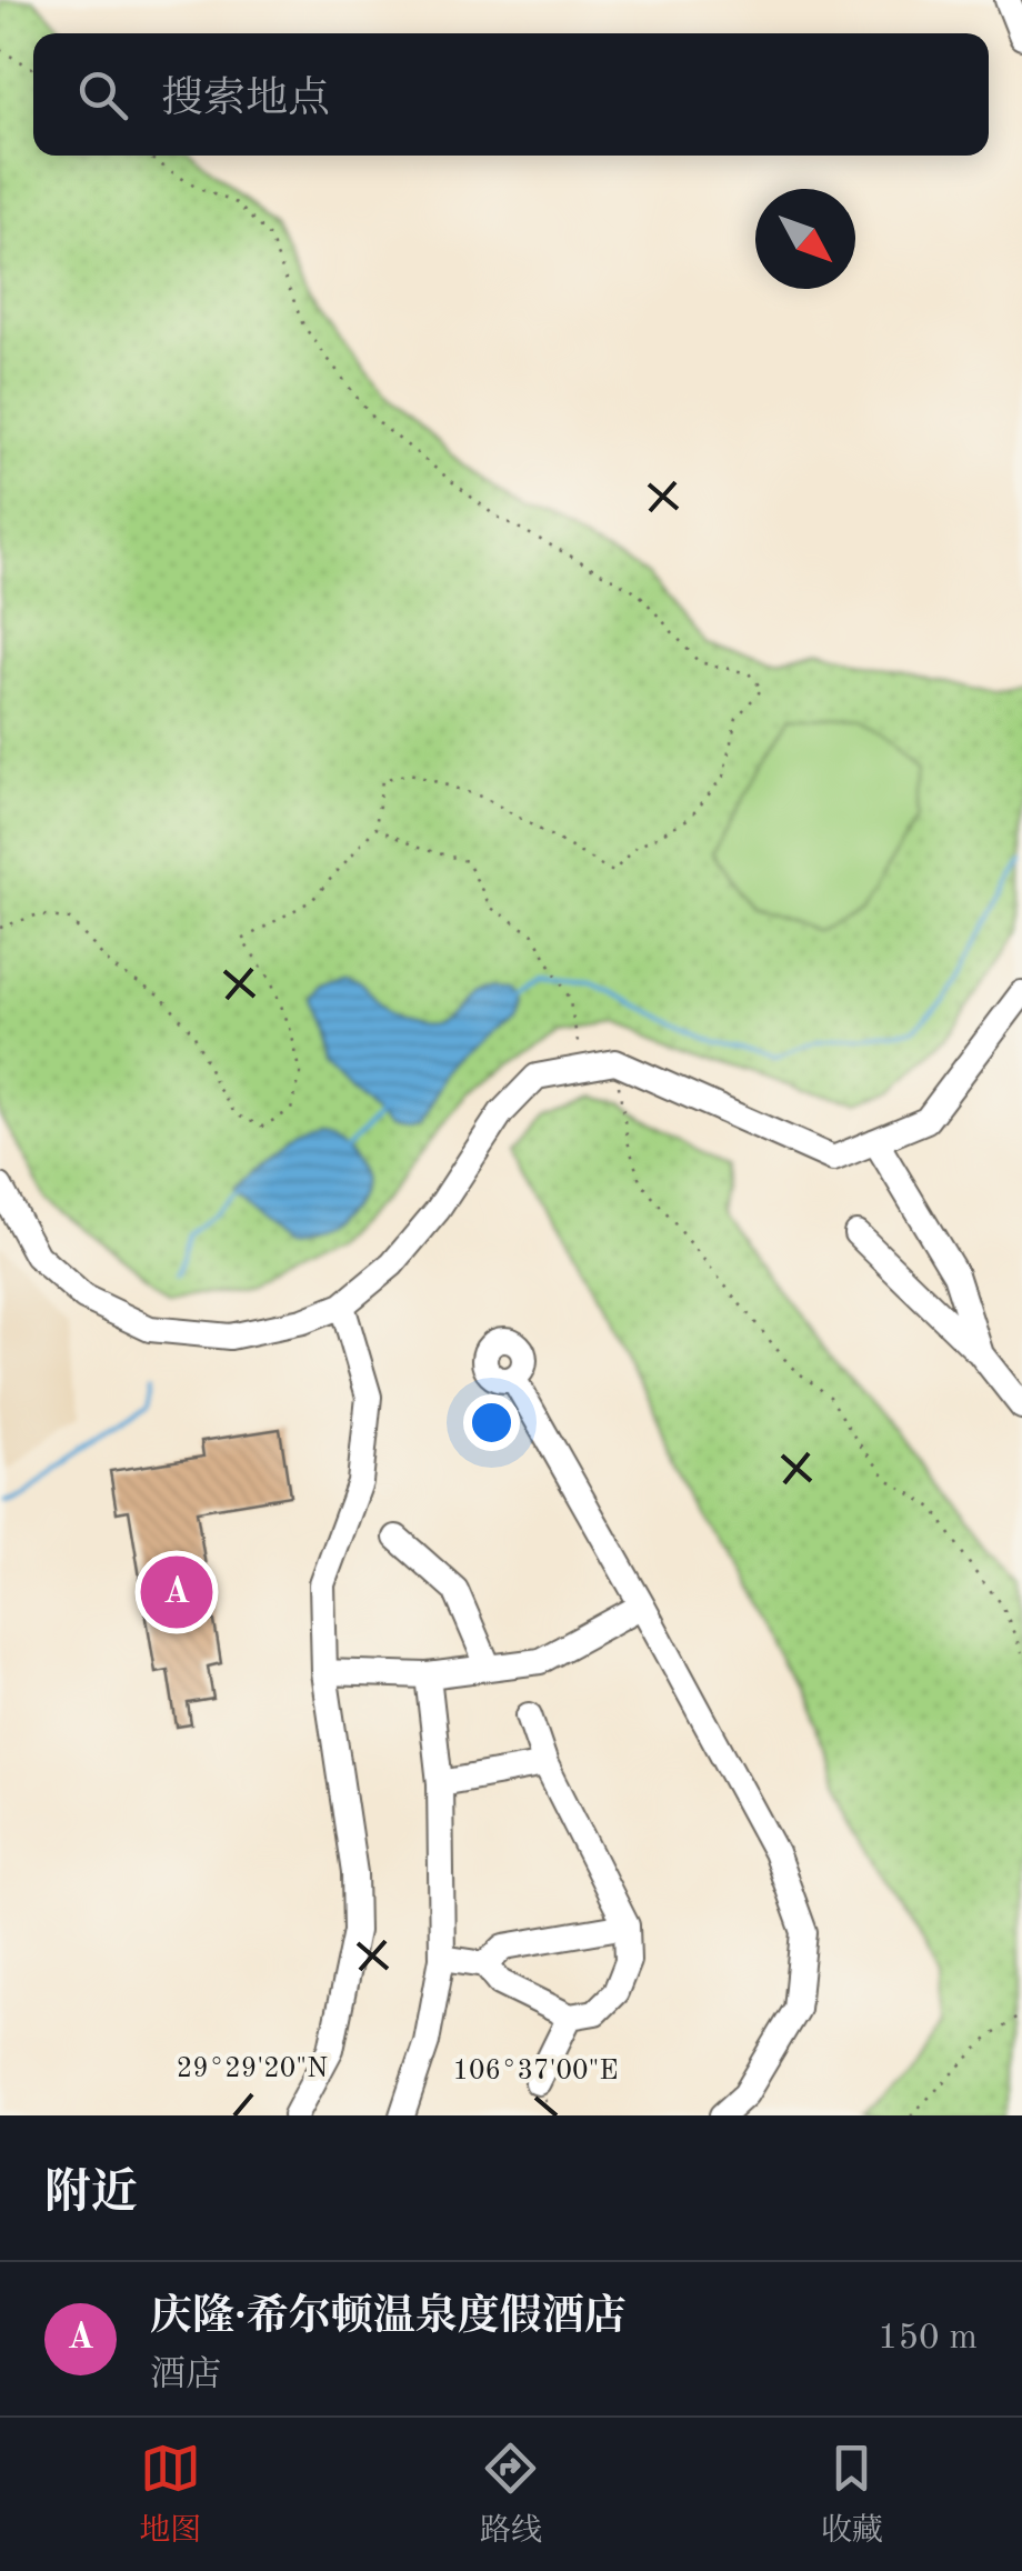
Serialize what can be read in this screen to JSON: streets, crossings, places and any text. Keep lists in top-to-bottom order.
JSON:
{
  "north": "bottom right",
  "page": {
    "search": "搜索地点",
    "pins": "A",
    "heading": "附近",
    "list": [
      {
        "mark": "A",
        "name": "庆隆·希尔顿温泉度假酒店",
        "note": "酒店",
        "value": "150 m"
      }
    ],
    "nav": ["地图", "路线", "收藏"]
  },
  "coordinates": ["29°29'20\"N", "106°37'00\"E"]
}
